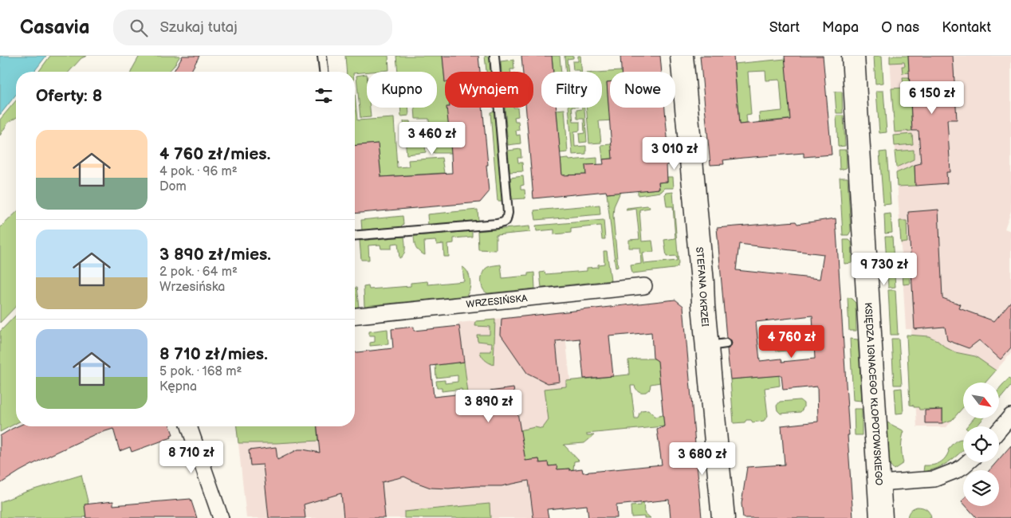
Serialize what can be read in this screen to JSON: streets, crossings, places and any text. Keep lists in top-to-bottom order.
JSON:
{
  "streets": {
    "street": ["STEFANA OKRZEI", "WRZESIŃSKA", "KSIĘDZA IGNACEGO KŁOPOTOWSKIEGO"]
  },
  "north": "bottom right",
  "page": {
    "header": "Casavia",
    "search": "Szukaj tutaj",
    "nav": [
      "Start",
      "Mapa",
      "O nas",
      "Kontakt"
    ],
    "chip": [
      "Kupno",
      "Wynajem",
      "Filtry",
      "Nowe"
    ],
    "heading": "Oferty: 8",
    "price": [
      "6 150 zł",
      "3 460 zł",
      "3 010 zł",
      "9 730 zł",
      "4 760 zł",
      "3 890 zł",
      "8 710 zł",
      "3 680 zł"
    ],
    "list": [
      {
        "name": "4 760 zł/mies.",
        "note": "4 pok. · 96 m² · Dom"
      },
      {
        "name": "3 890 zł/mies.",
        "note": "2 pok. · 64 m² · Wrzesińska"
      },
      {
        "name": "8 710 zł/mies.",
        "note": "5 pok. · 168 m² · Kępna"
      }
    ]
  }
}
